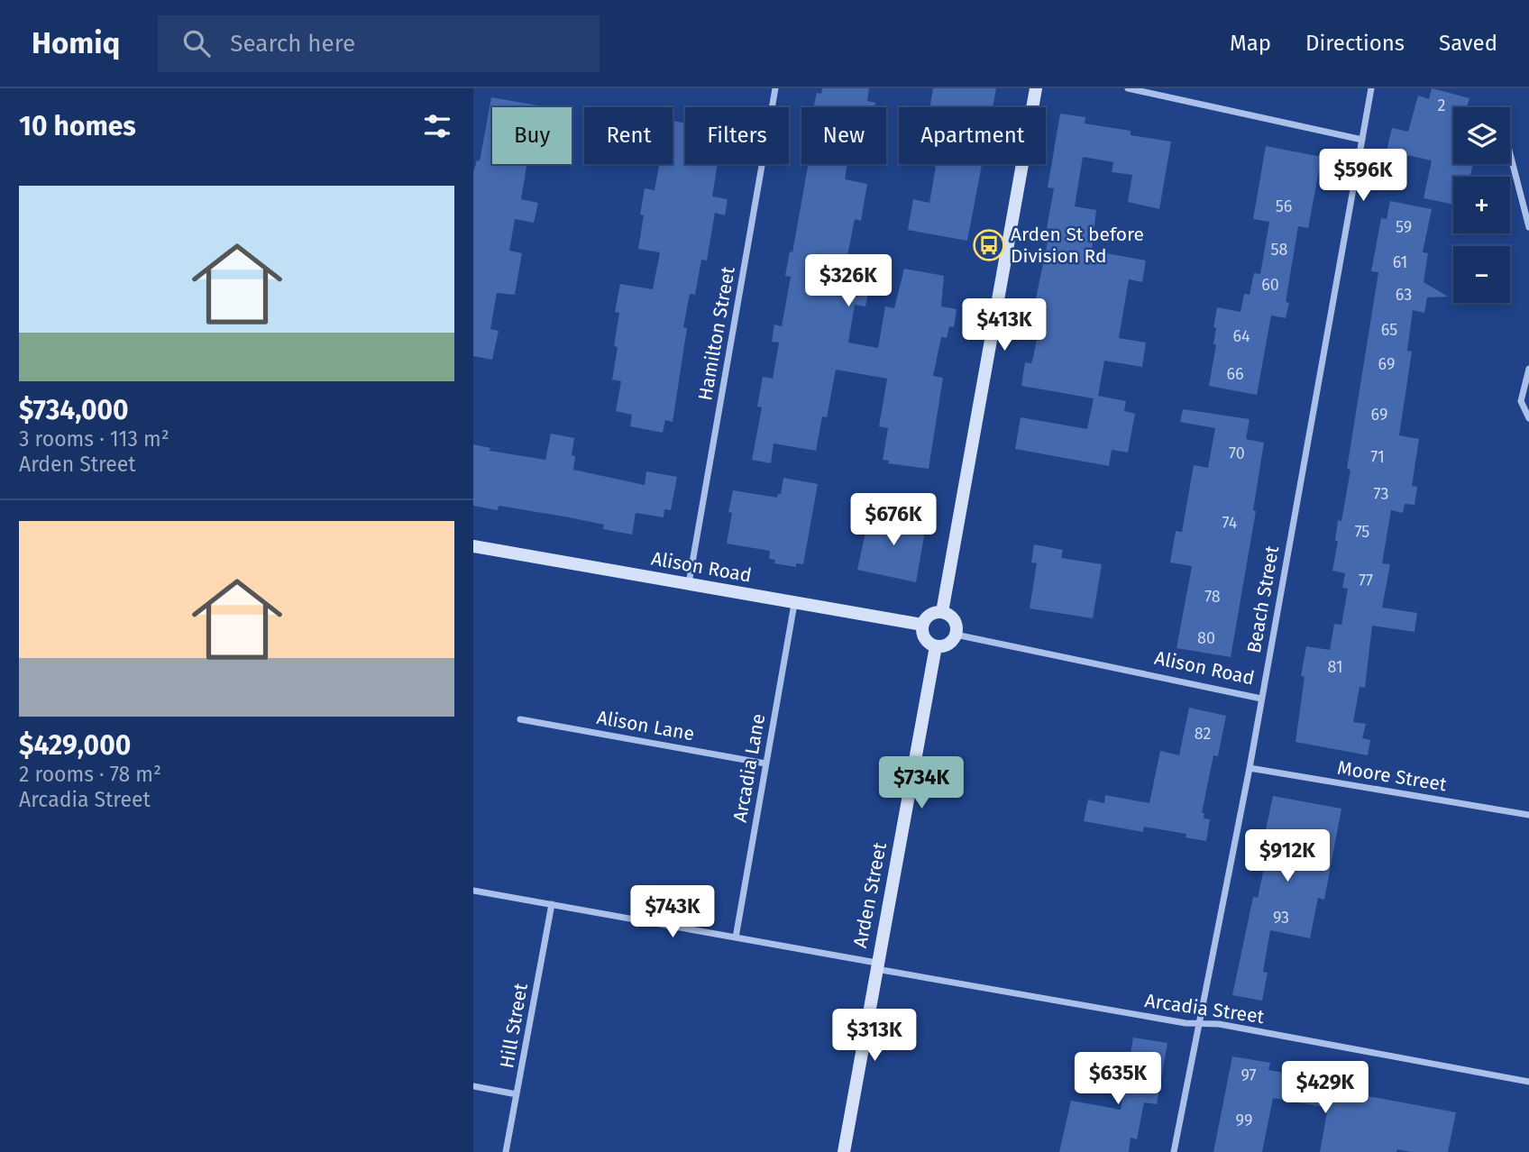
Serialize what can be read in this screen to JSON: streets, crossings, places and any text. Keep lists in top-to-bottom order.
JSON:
{
  "streets": {
    "main road": ["Alison Road", "Arden Street"],
    "street": [
      "Hamilton Street",
      "Beach Street",
      "Alison Lane",
      "Arcadia Lane",
      "Moore Street",
      "Arcadia Street",
      "Hill Street"
    ]
  },
  "crossings": [
    ["Hamilton Street", "Alison Road"],
    ["Alison Road", "Beach Street"],
    ["Alison Road", "Arcadia Lane"],
    ["Alison Road", "Arden Street"],
    ["Beach Street", "Moore Street"],
    ["Beach Street", "Arcadia Street"],
    ["Alison Lane", "Arcadia Lane"],
    ["Arcadia Lane", "Arcadia Street"],
    ["Arden Street", "Arcadia Street"],
    ["Arcadia Street", "Hill Street"]
  ],
  "places": {
    "bus stop": ["Arden St before Division Rd"]
  },
  "house_numbers": [
    "2",
    "56",
    "59",
    "58",
    "61",
    "60",
    "63",
    "65",
    "64",
    "69",
    "66",
    "69",
    "70",
    "71",
    "73",
    "74",
    "75",
    "77",
    "78",
    "80",
    "81",
    "82",
    "93",
    "97",
    "99"
  ],
  "page": {
    "header": "Homiq",
    "search": "Search here",
    "nav": ["Map", "Directions", "Saved"],
    "heading": "10 homes",
    "map_buttons": ["+", "−"],
    "chip": [
      "Buy",
      "Rent",
      "Filters",
      "New",
      "Apartment"
    ],
    "price": [
      "$596K",
      "$326K",
      "$413K",
      "$676K",
      "$734K",
      "$912K",
      "$743K",
      "$313K",
      "$635K",
      "$429K"
    ],
    "list": [
      {
        "name": "$734,000",
        "note": "3 rooms · 113 m² · Arden Street"
      },
      {
        "name": "$429,000",
        "note": "2 rooms · 78 m² · Arcadia Street"
      }
    ]
  }
}
